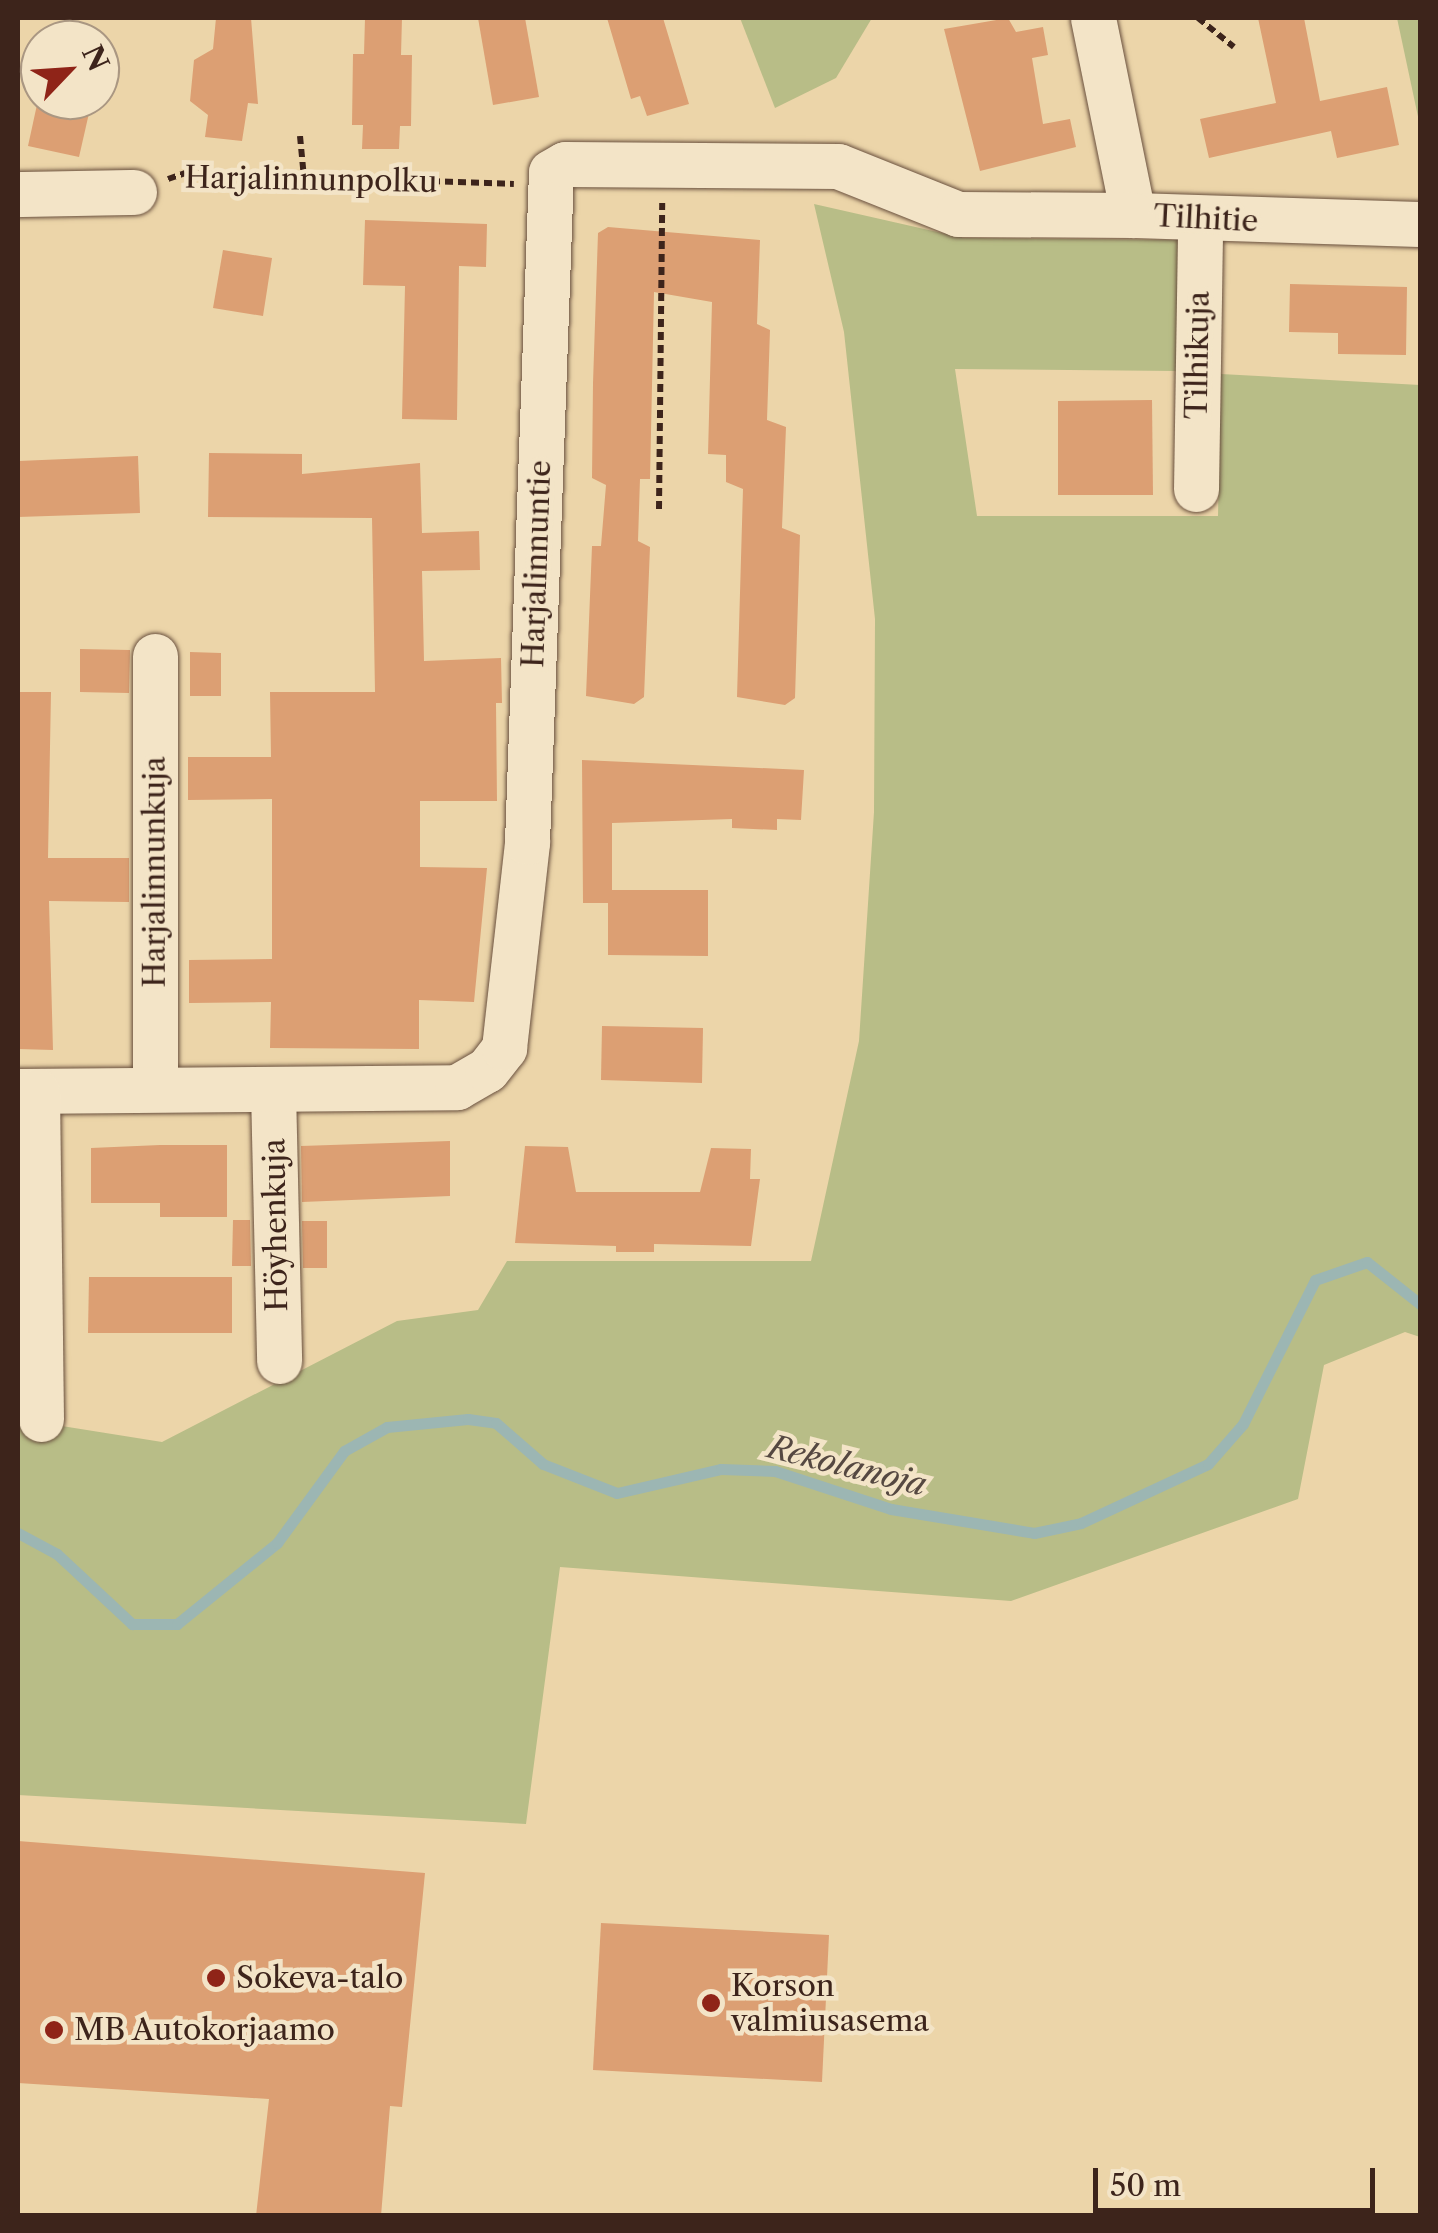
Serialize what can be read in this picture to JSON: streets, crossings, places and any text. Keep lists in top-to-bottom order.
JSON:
{
  "streets": {
    "street": [
      "Tilhitie",
      "Tilhikuja",
      "Harjalinnuntie",
      "Harjalinnunkuja",
      "Höyhenkuja"
    ],
    "path": ["Harjalinnunpolku"]
  },
  "crossings": [
    ["Harjalinnunpolku", "Harjalinnuntie"],
    ["Tilhitie", "Tilhikuja"],
    ["Harjalinnuntie", "Harjalinnunkuja"],
    ["Harjalinnuntie", "Höyhenkuja"]
  ],
  "water": ["Rekolanoja"],
  "places": ["Sokeva-talo", "Korson valmiusasema", "MB Autokorjaamo"],
  "scale_bar": "50 m",
  "north": "top right"
}
